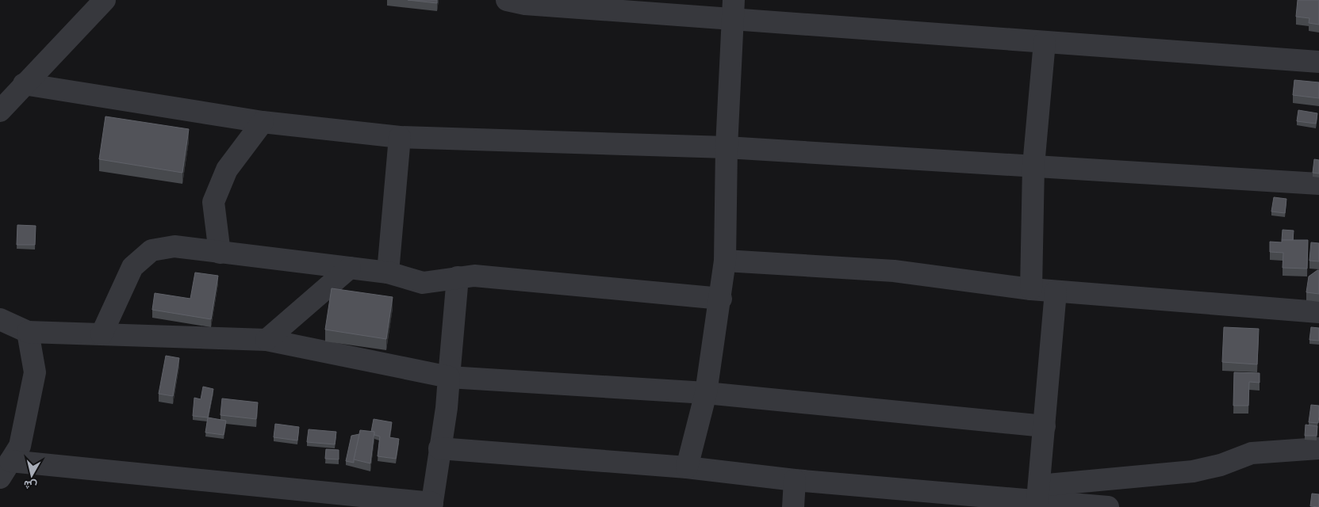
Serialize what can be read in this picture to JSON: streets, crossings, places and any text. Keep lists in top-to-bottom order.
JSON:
{
  "north": "bottom"
}
